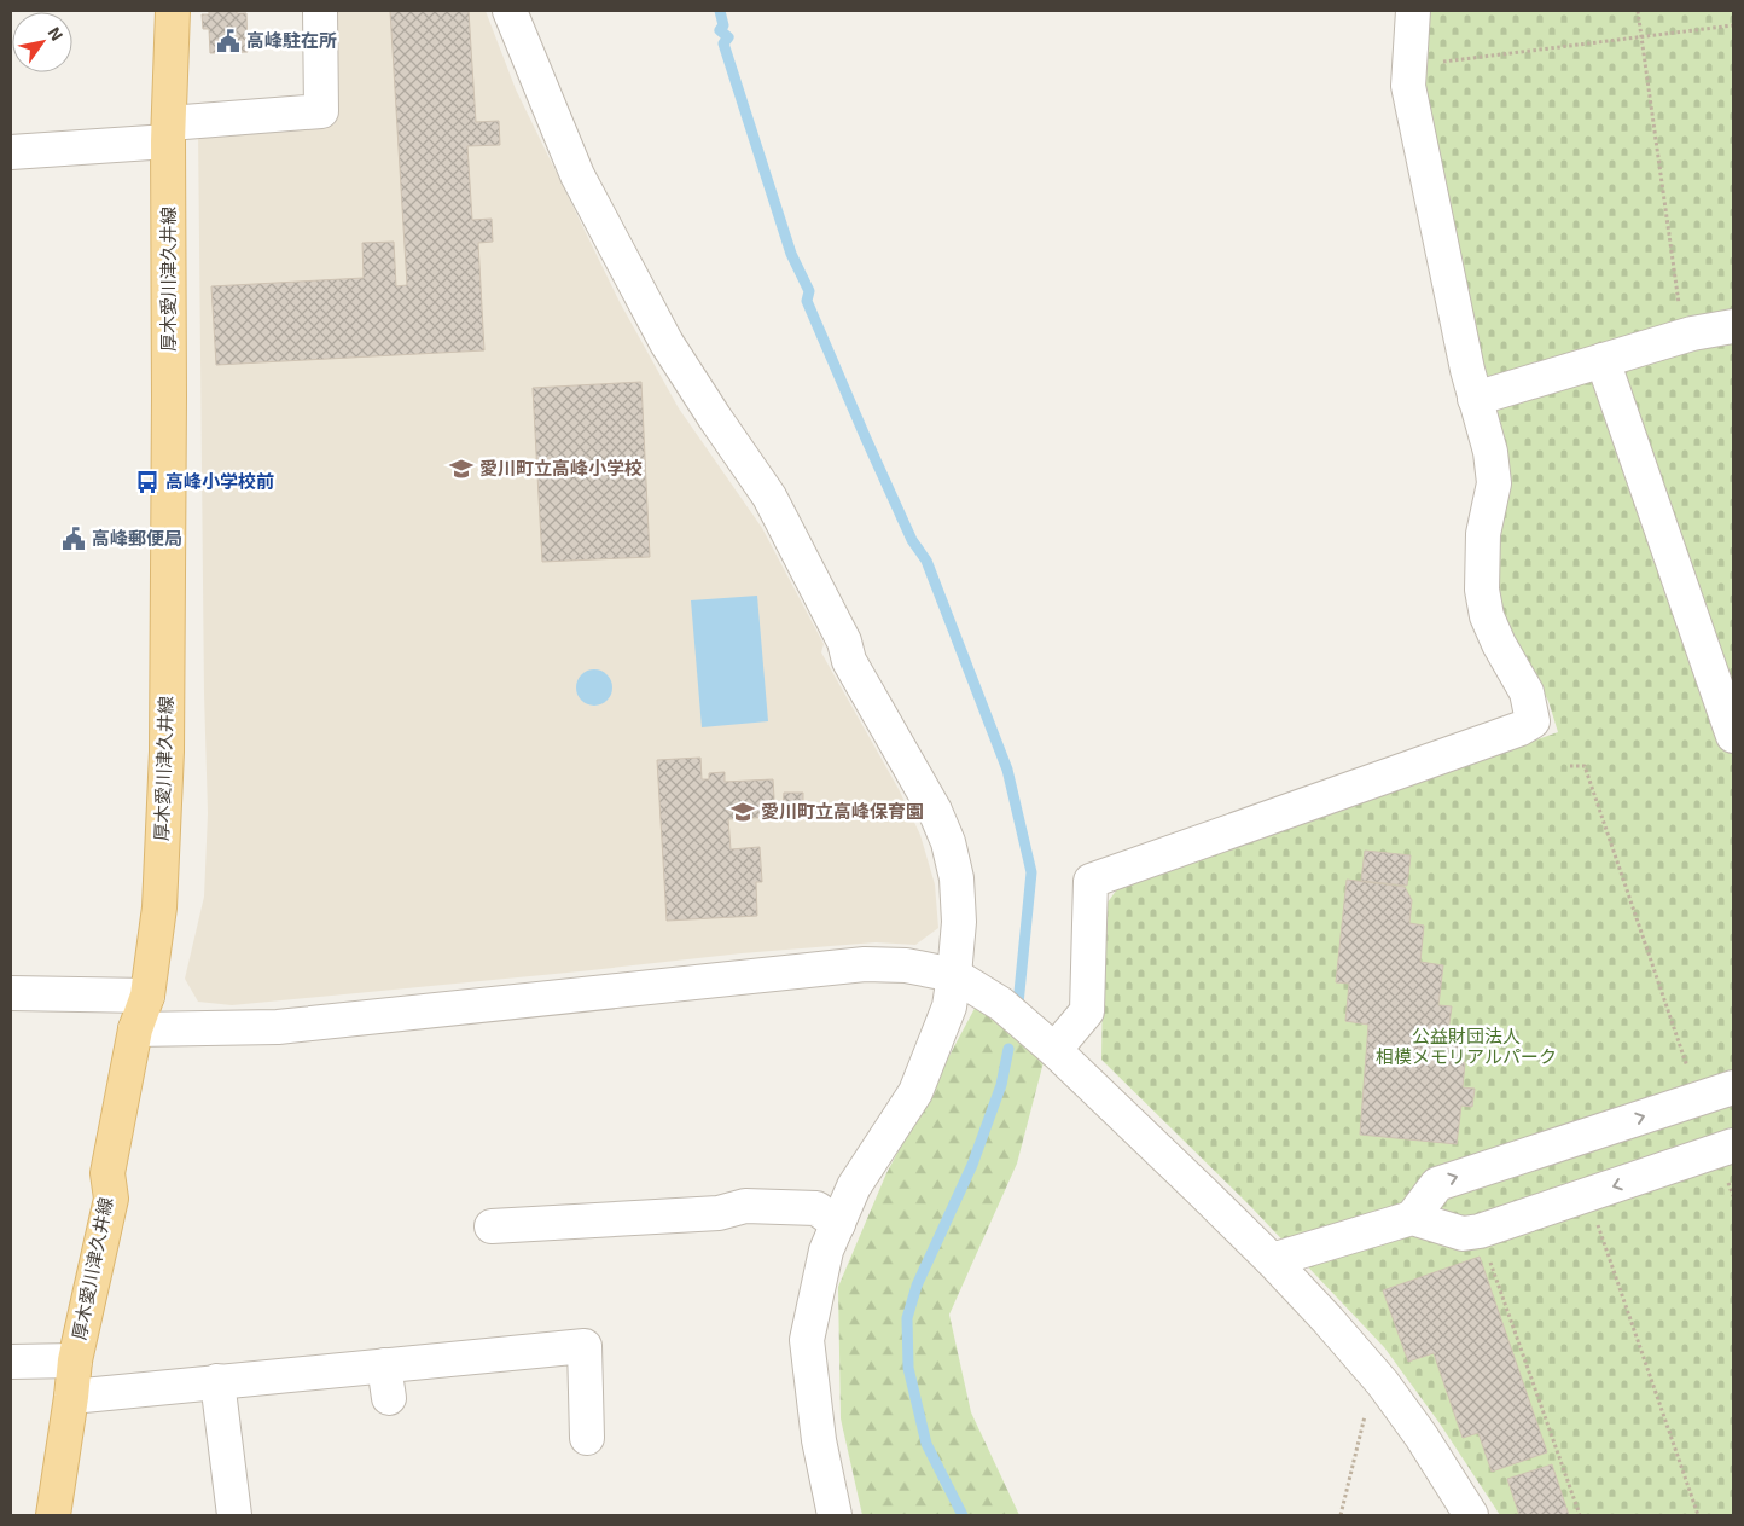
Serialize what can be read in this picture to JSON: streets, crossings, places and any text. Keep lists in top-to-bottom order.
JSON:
{
  "streets": {
    "main road": ["厚木愛川津久井線"]
  },
  "parks": ["公益財団法人 相模メモリアルパーク"],
  "places": {
    "public building": ["高峰駐在所", "高峰郵便局"],
    "school or university": ["愛川町立高峰小学校", "愛川町立高峰保育園"],
    "bus stop": ["高峰小学校前"]
  },
  "north": "top right"
}
